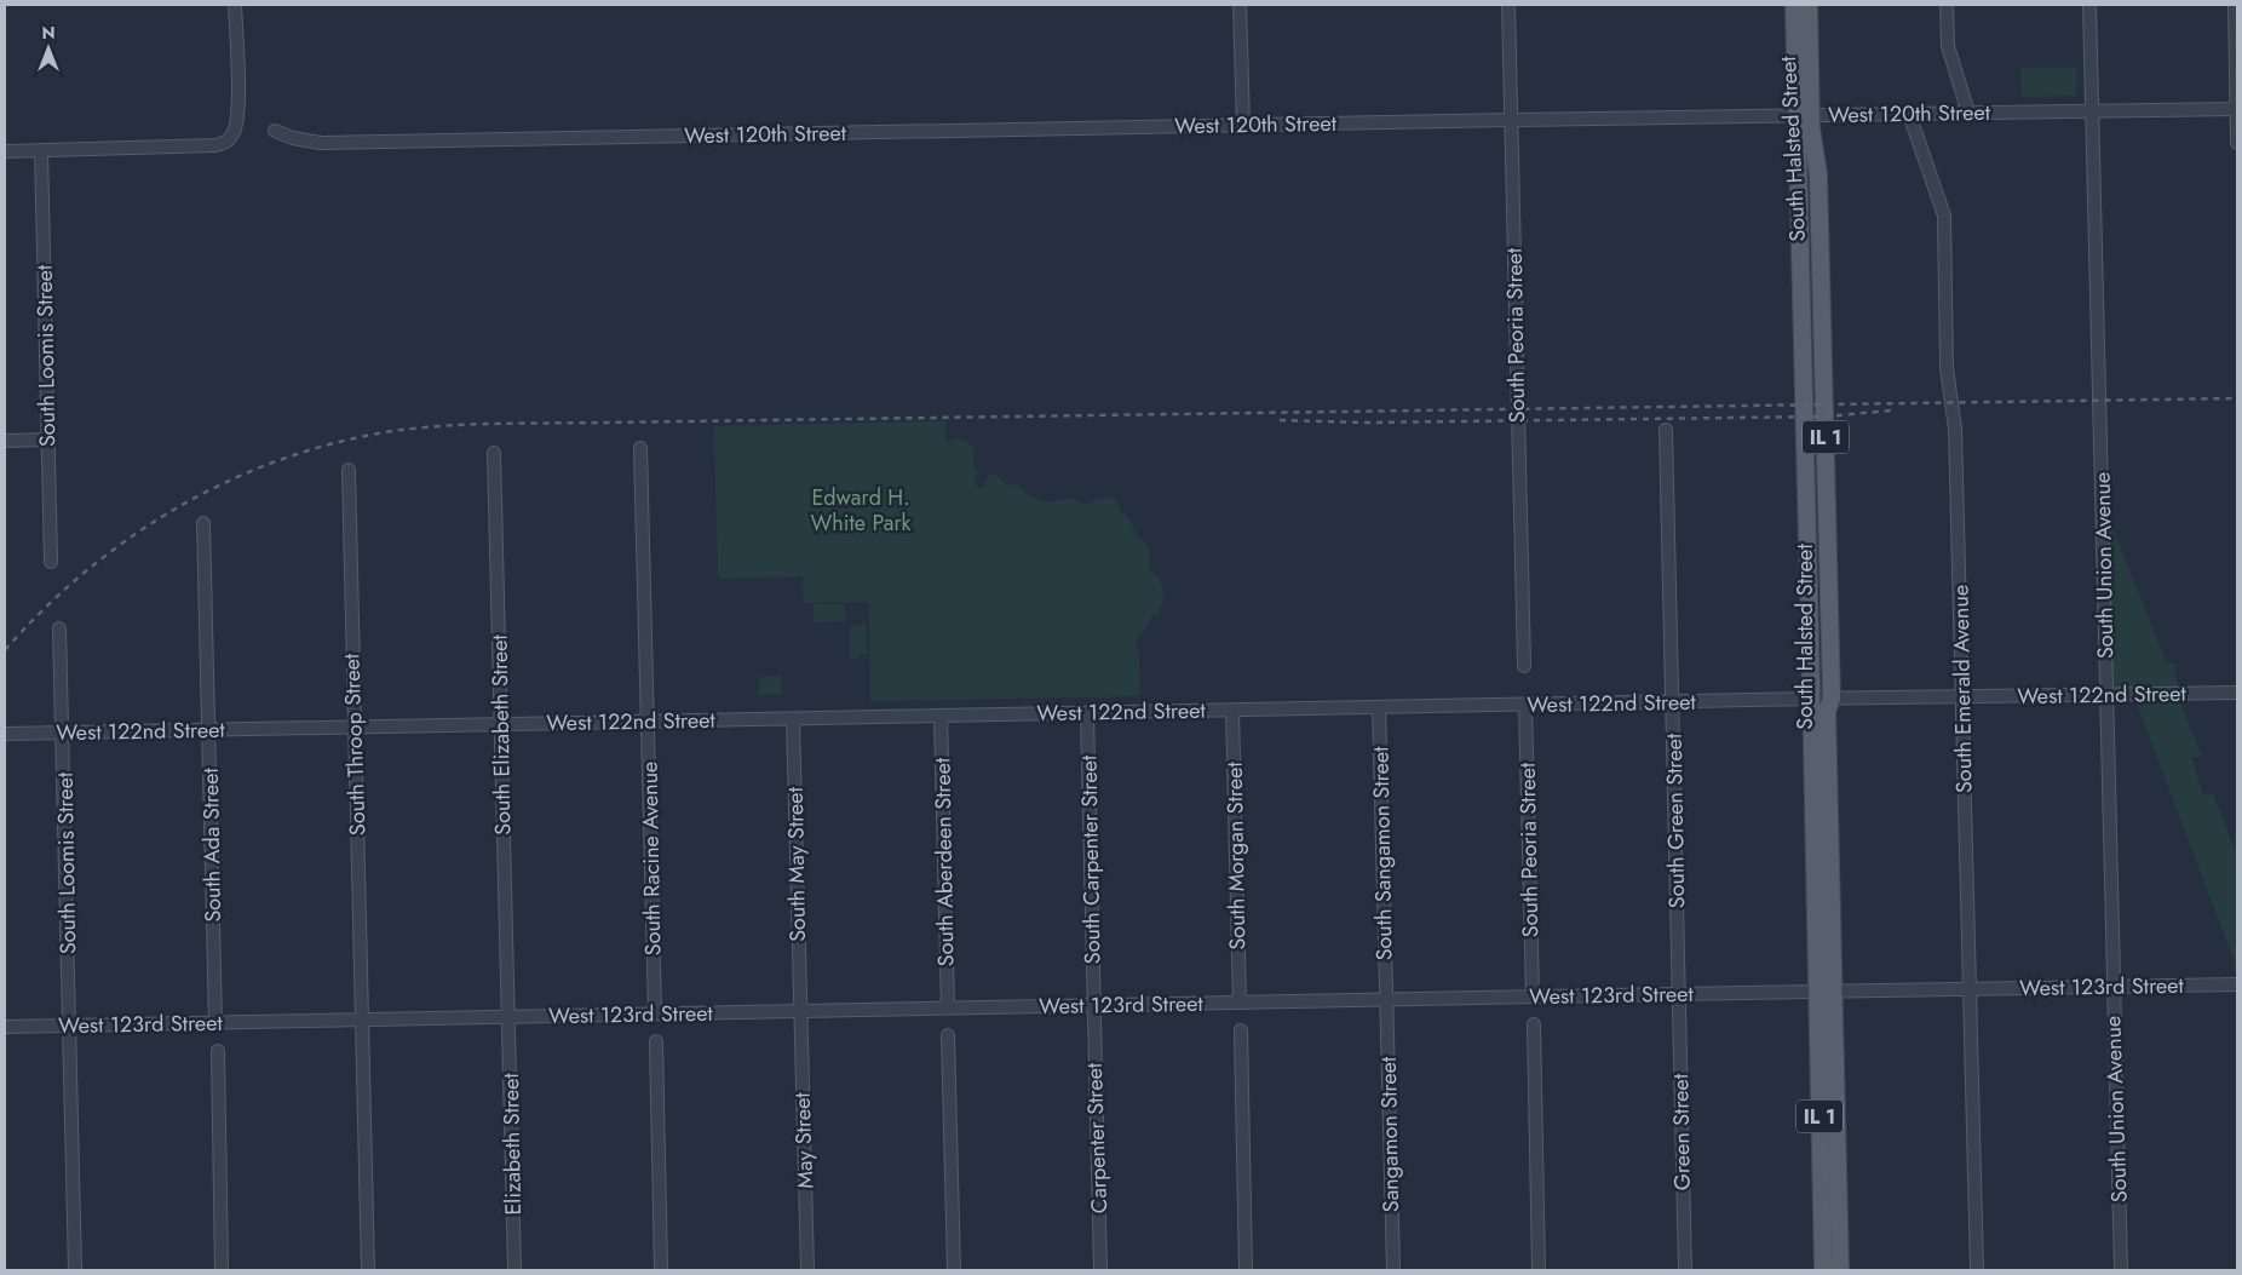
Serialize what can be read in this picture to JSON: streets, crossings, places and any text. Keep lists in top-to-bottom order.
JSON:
{
  "streets": {
    "main road": ["South Halsted Street", "IL 1"],
    "street": [
      "West 120th Street",
      "South Peoria Street",
      "South Loomis Street",
      "South Union Avenue",
      "South Emerald Avenue",
      "West 122nd Street",
      "South Elizabeth Street",
      "South Throop Street",
      "South Green Street",
      "South Ada Street",
      "South Sangamon Street",
      "South Morgan Street",
      "South Racine Avenue",
      "South Carpenter Street",
      "South Aberdeen Street",
      "South May Street",
      "West 123rd Street",
      "Green Street",
      "Sangamon Street",
      "Carpenter Street",
      "May Street",
      "Elizabeth Street"
    ]
  },
  "crossings": [
    ["West 120th Street", "South Halsted Street"],
    ["West 120th Street", "South Peoria Street"],
    ["West 120th Street", "South Union Avenue"],
    ["West 120th Street", "South Emerald Avenue"],
    ["South Halsted Street", "West 122nd Street"],
    ["South Halsted Street", "West 123rd Street"],
    ["South Peoria Street", "West 122nd Street"],
    ["South Peoria Street", "West 123rd Street"],
    ["South Loomis Street", "West 122nd Street"],
    ["South Loomis Street", "West 123rd Street"],
    ["South Union Avenue", "West 122nd Street"],
    ["South Union Avenue", "West 123rd Street"],
    ["South Emerald Avenue", "West 122nd Street"],
    ["South Emerald Avenue", "West 123rd Street"],
    ["West 122nd Street", "South Elizabeth Street"],
    ["West 122nd Street", "South Throop Street"],
    ["West 122nd Street", "South Green Street"],
    ["West 122nd Street", "South Ada Street"],
    ["West 122nd Street", "South Sangamon Street"],
    ["West 122nd Street", "South Morgan Street"],
    ["West 122nd Street", "South Racine Avenue"],
    ["West 122nd Street", "South Carpenter Street"],
    ["West 122nd Street", "South Aberdeen Street"],
    ["West 122nd Street", "South May Street"],
    ["South Elizabeth Street", "West 123rd Street"],
    ["South Elizabeth Street", "Elizabeth Street"],
    ["South Throop Street", "West 123rd Street"],
    ["South Green Street", "West 123rd Street"],
    ["South Green Street", "Green Street"],
    ["South Ada Street", "West 123rd Street"],
    ["South Sangamon Street", "West 123rd Street"],
    ["South Sangamon Street", "Sangamon Street"],
    ["South Morgan Street", "West 123rd Street"],
    ["South Racine Avenue", "West 123rd Street"],
    ["South Carpenter Street", "West 123rd Street"],
    ["South Carpenter Street", "Carpenter Street"],
    ["South Aberdeen Street", "West 123rd Street"],
    ["South May Street", "West 123rd Street"],
    ["South May Street", "May Street"],
    ["West 123rd Street", "Green Street"],
    ["West 123rd Street", "Sangamon Street"],
    ["West 123rd Street", "Carpenter Street"],
    ["West 123rd Street", "May Street"],
    ["West 123rd Street", "Elizabeth Street"]
  ],
  "parks": ["Edward H. White Park"],
  "north": "top"
}
